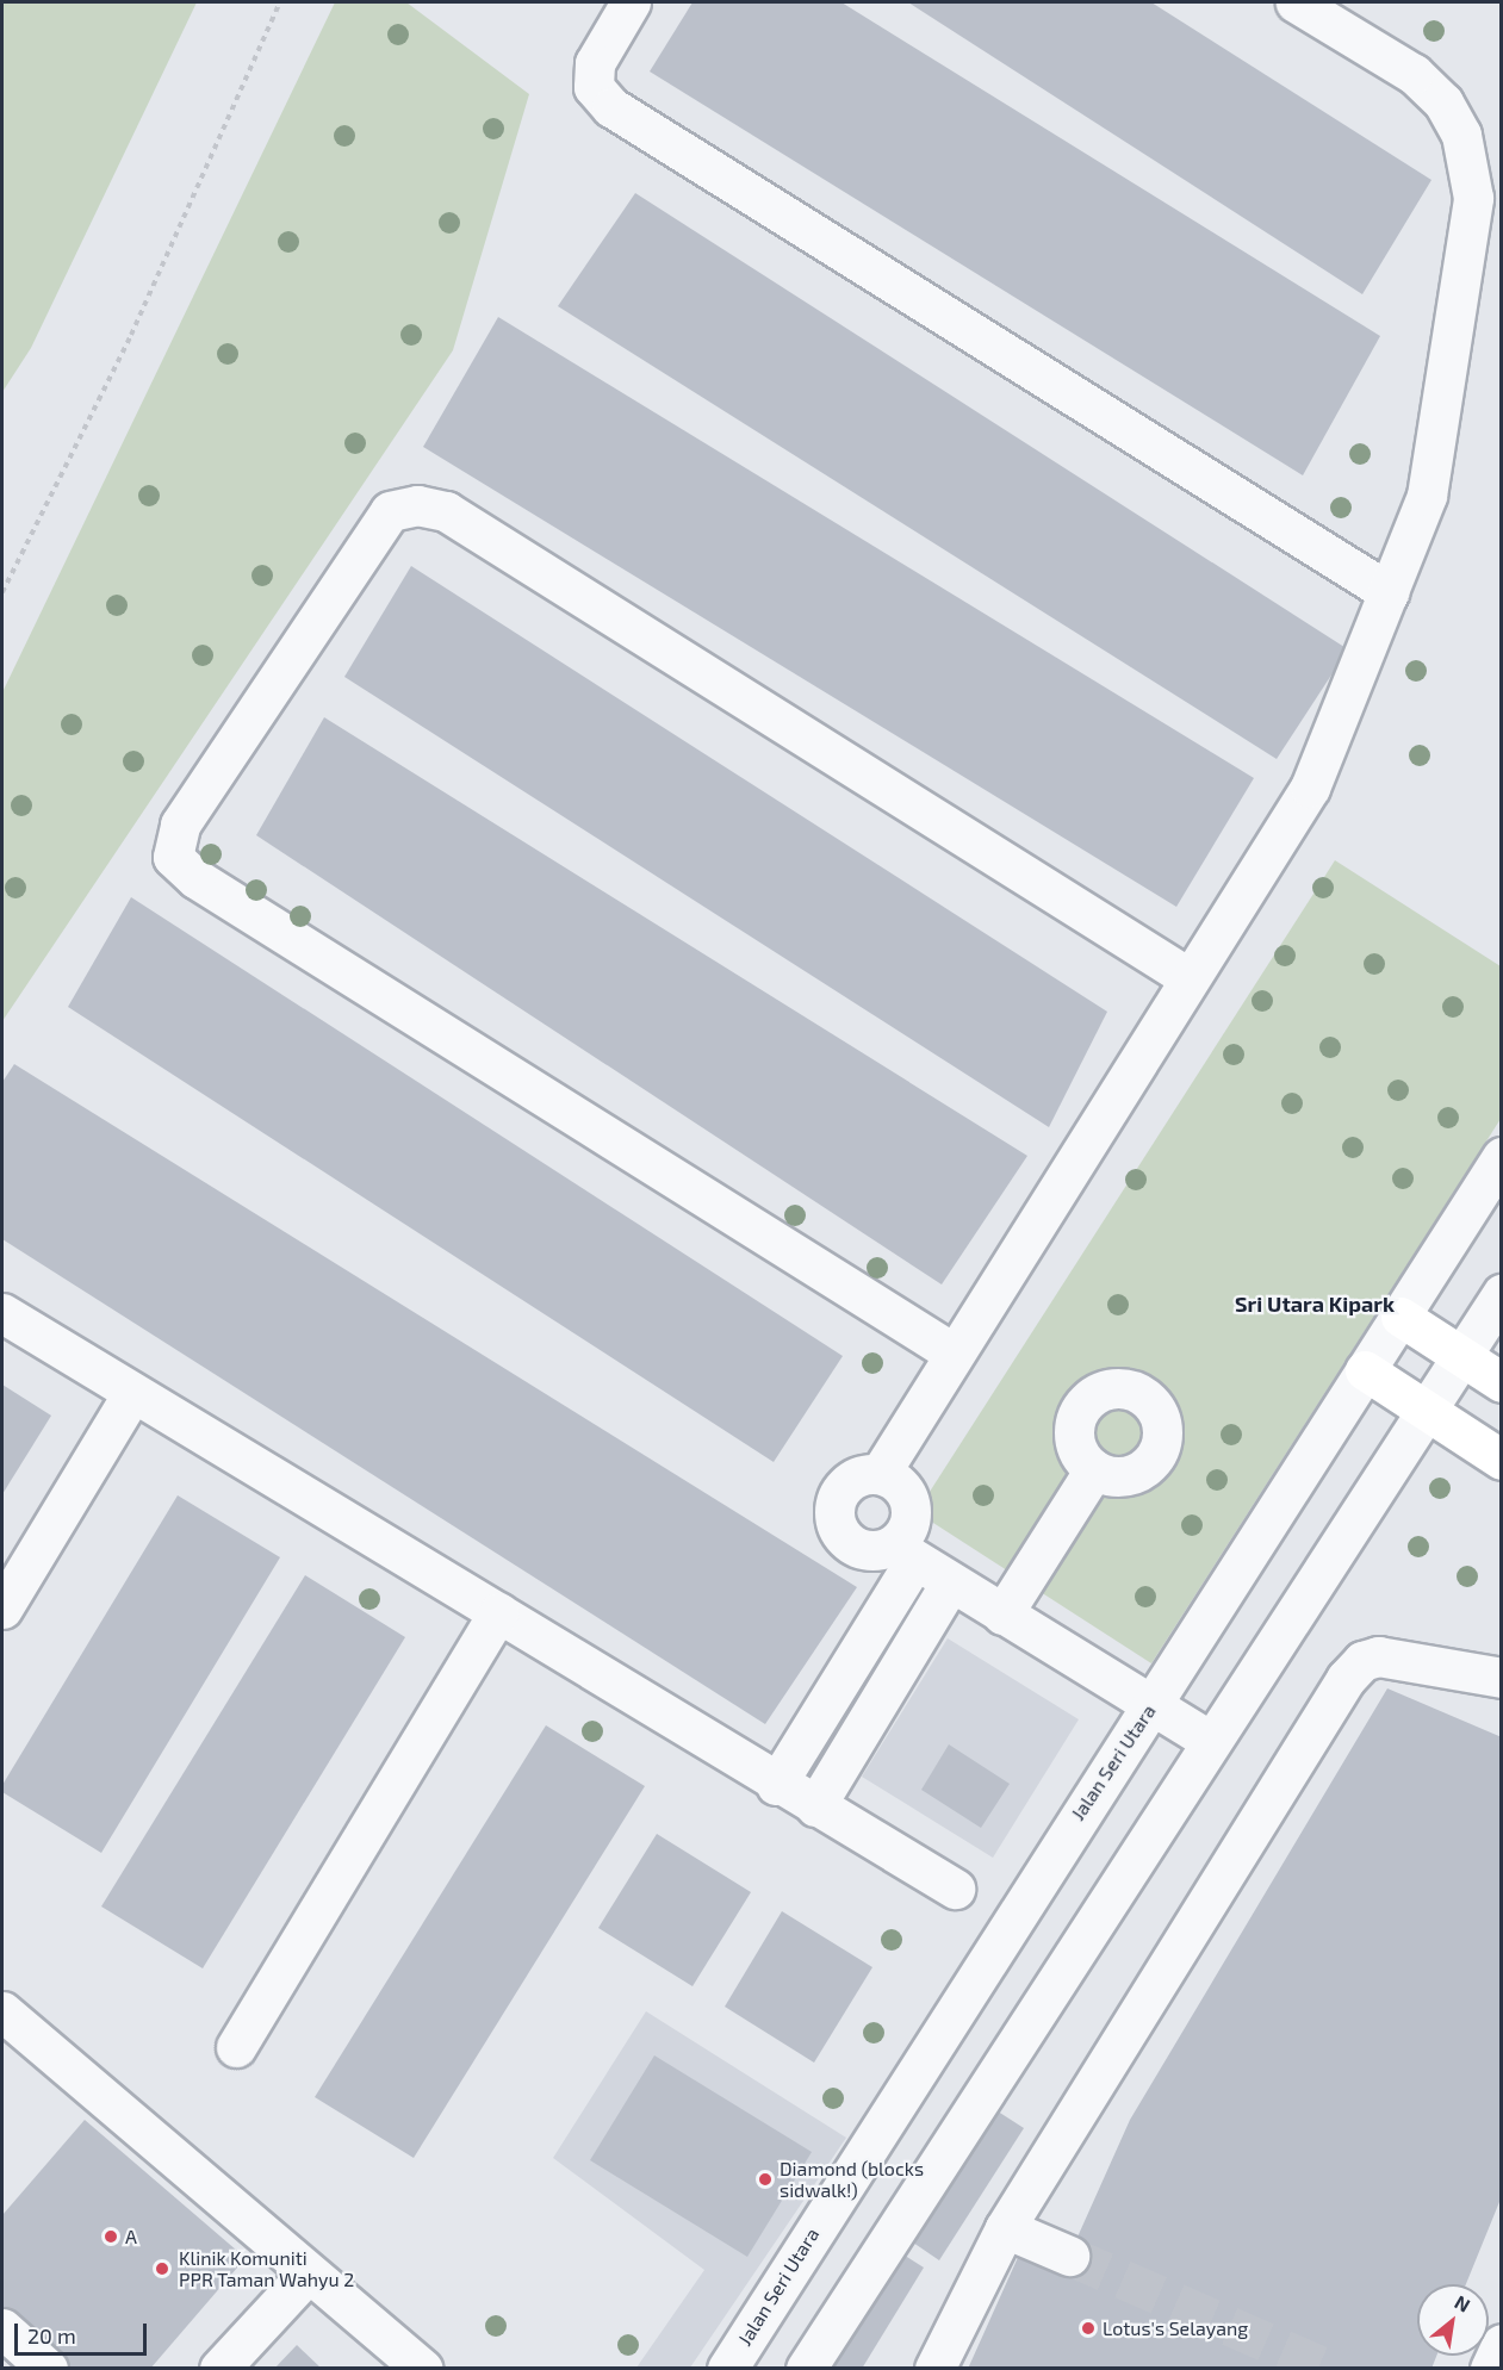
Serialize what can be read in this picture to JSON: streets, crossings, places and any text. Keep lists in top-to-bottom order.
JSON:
{
  "streets": {
    "street": ["Jalan Seri Utara"]
  },
  "districts": ["Sri Utara Kipark"],
  "places": [
    "Diamond (blocks sidwalk!)",
    "A",
    "Klinik Komuniti PPR Taman Wahyu 2",
    "Lotus's Selayang"
  ],
  "scale_bar": "20 m",
  "north": "top right"
}
